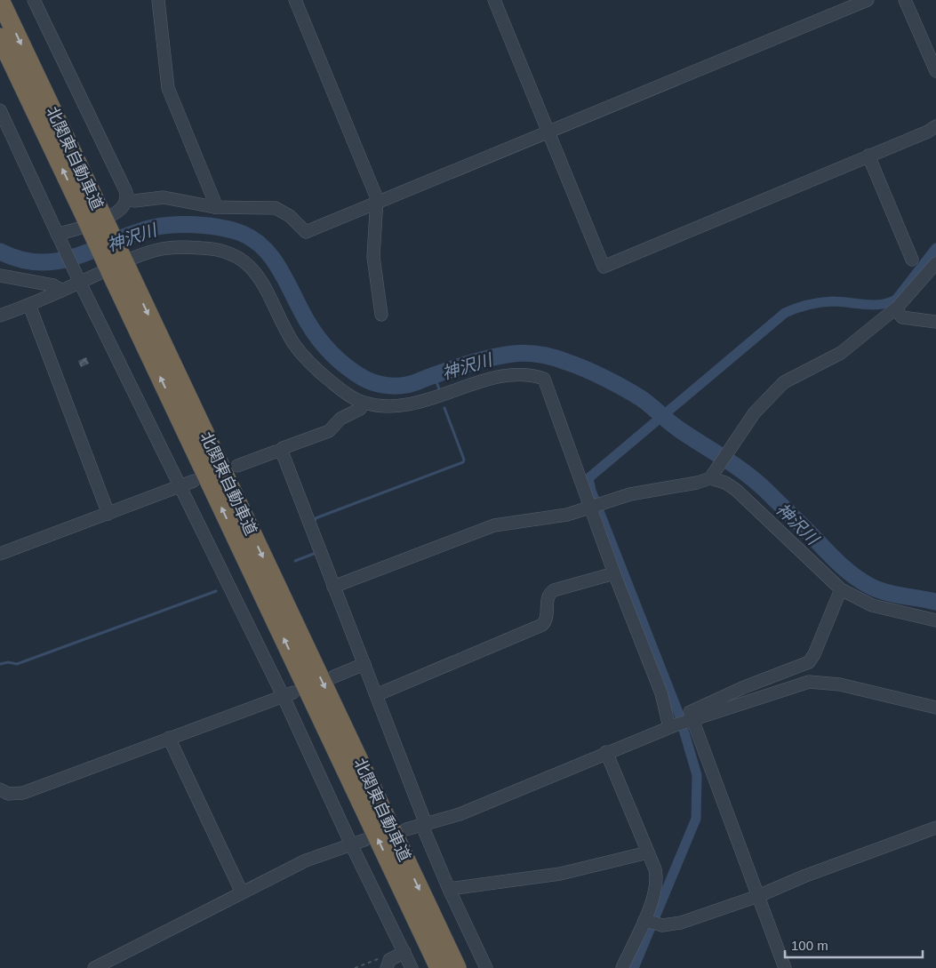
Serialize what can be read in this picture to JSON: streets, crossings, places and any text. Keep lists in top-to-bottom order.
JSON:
{
  "streets": {
    "highway": ["北関東自動車道"]
  },
  "water": ["神沢川"],
  "scale_bar": "100 m"
}
